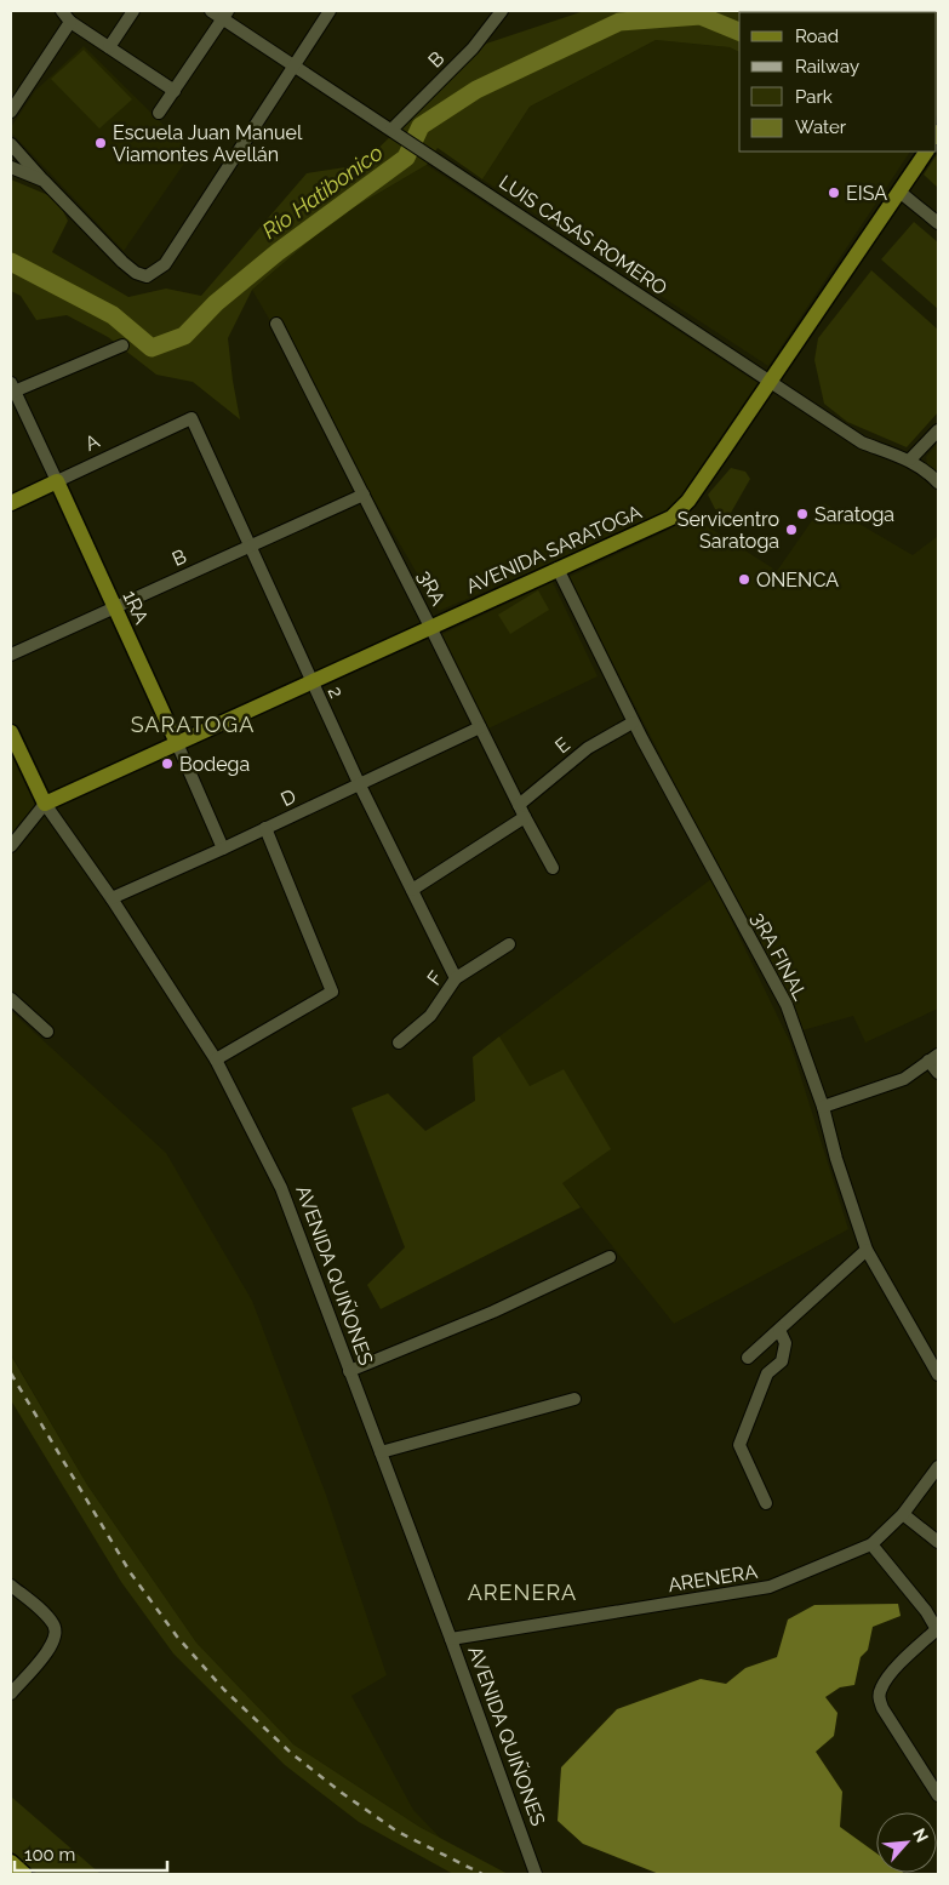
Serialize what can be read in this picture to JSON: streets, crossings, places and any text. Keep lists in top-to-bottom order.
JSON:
{
  "streets": {
    "main road": [
      "A",
      "AVENIDA SARATOGA",
      "1RA",
      "AVENIDA QUIÑONES"
    ],
    "street": [
      "B",
      "LUIS CASAS ROMERO",
      "3RA",
      "2",
      "E",
      "D",
      "3RA FINAL",
      "F",
      "ARENERA"
    ]
  },
  "crossings": [
    ["B", "LUIS CASAS ROMERO"],
    ["B", "3RA"],
    ["B", "1RA"],
    ["B", "2"],
    ["LUIS CASAS ROMERO", "AVENIDA SARATOGA"],
    ["A", "1RA"],
    ["A", "2"],
    ["AVENIDA SARATOGA", "3RA"],
    ["AVENIDA SARATOGA", "1RA"],
    ["AVENIDA SARATOGA", "2"],
    ["AVENIDA SARATOGA", "3RA FINAL"],
    ["AVENIDA SARATOGA", "AVENIDA QUIÑONES"],
    ["3RA", "E"],
    ["3RA", "D"],
    ["1RA", "D"],
    ["2", "D"],
    ["2", "F"],
    ["E", "3RA FINAL"],
    ["D", "AVENIDA QUIÑONES"],
    ["AVENIDA QUIÑONES", "ARENERA"]
  ],
  "districts": ["SARATOGA", "ARENERA"],
  "water": ["Río Hatibonico"],
  "places": [
    "Escuela Juan Manuel Viamontes Avellán",
    "EISA",
    "Saratoga",
    "Servicentro Saratoga",
    "ONENCA",
    "Bodega"
  ],
  "legend": [
    "Road",
    "Railway",
    "Park",
    "Water"
  ],
  "scale_bar": "100 m",
  "north": "top right"
}
